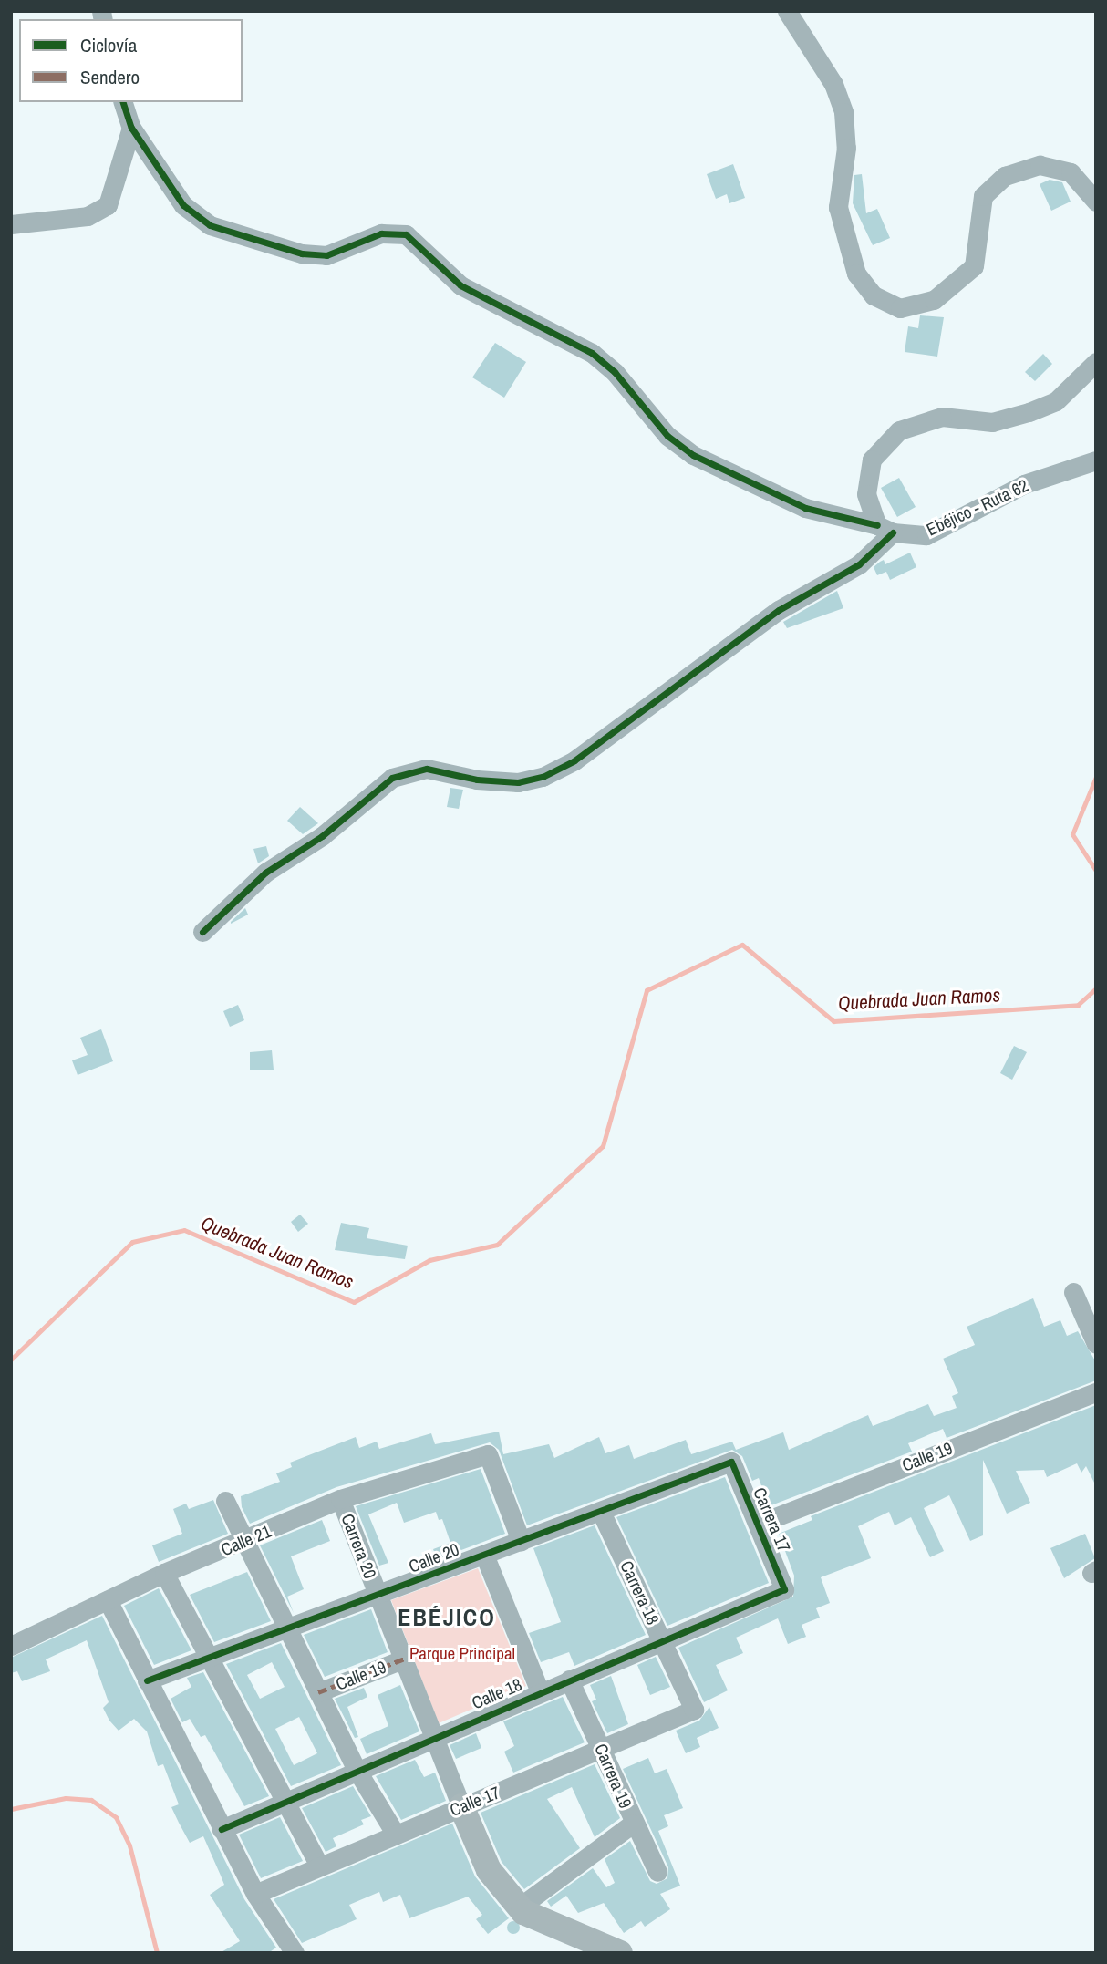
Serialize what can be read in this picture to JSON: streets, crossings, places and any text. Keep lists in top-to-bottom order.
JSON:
{
  "streets": {
    "street": [
      "Ebéjico - Ruta 62",
      "Calle 19",
      "Carrera 17",
      "Calle 21",
      "Carrera 20",
      "Calle 20",
      "Carrera 18",
      "Calle 18",
      "Carrera 19",
      "Calle 17"
    ]
  },
  "crossings": [
    ["Calle 19", "Carrera 17"],
    ["Calle 19", "Carrera 20"],
    ["Carrera 17", "Calle 20"],
    ["Carrera 17", "Calle 18"],
    ["Calle 21", "Carrera 20"],
    ["Calle 21", "Calle 20"],
    ["Carrera 20", "Calle 20"],
    ["Carrera 20", "Calle 18"],
    ["Carrera 20", "Calle 17"],
    ["Calle 20", "Carrera 18"],
    ["Carrera 18", "Calle 18"],
    ["Carrera 18", "Calle 17"],
    ["Calle 18", "Carrera 19"],
    ["Carrera 19", "Calle 17"]
  ],
  "districts": ["EBÉJICO"],
  "water": ["Quebrada Juan Ramos"],
  "parks": ["Parque Principal"],
  "legend": ["Ciclovía", "Sendero"]
}
